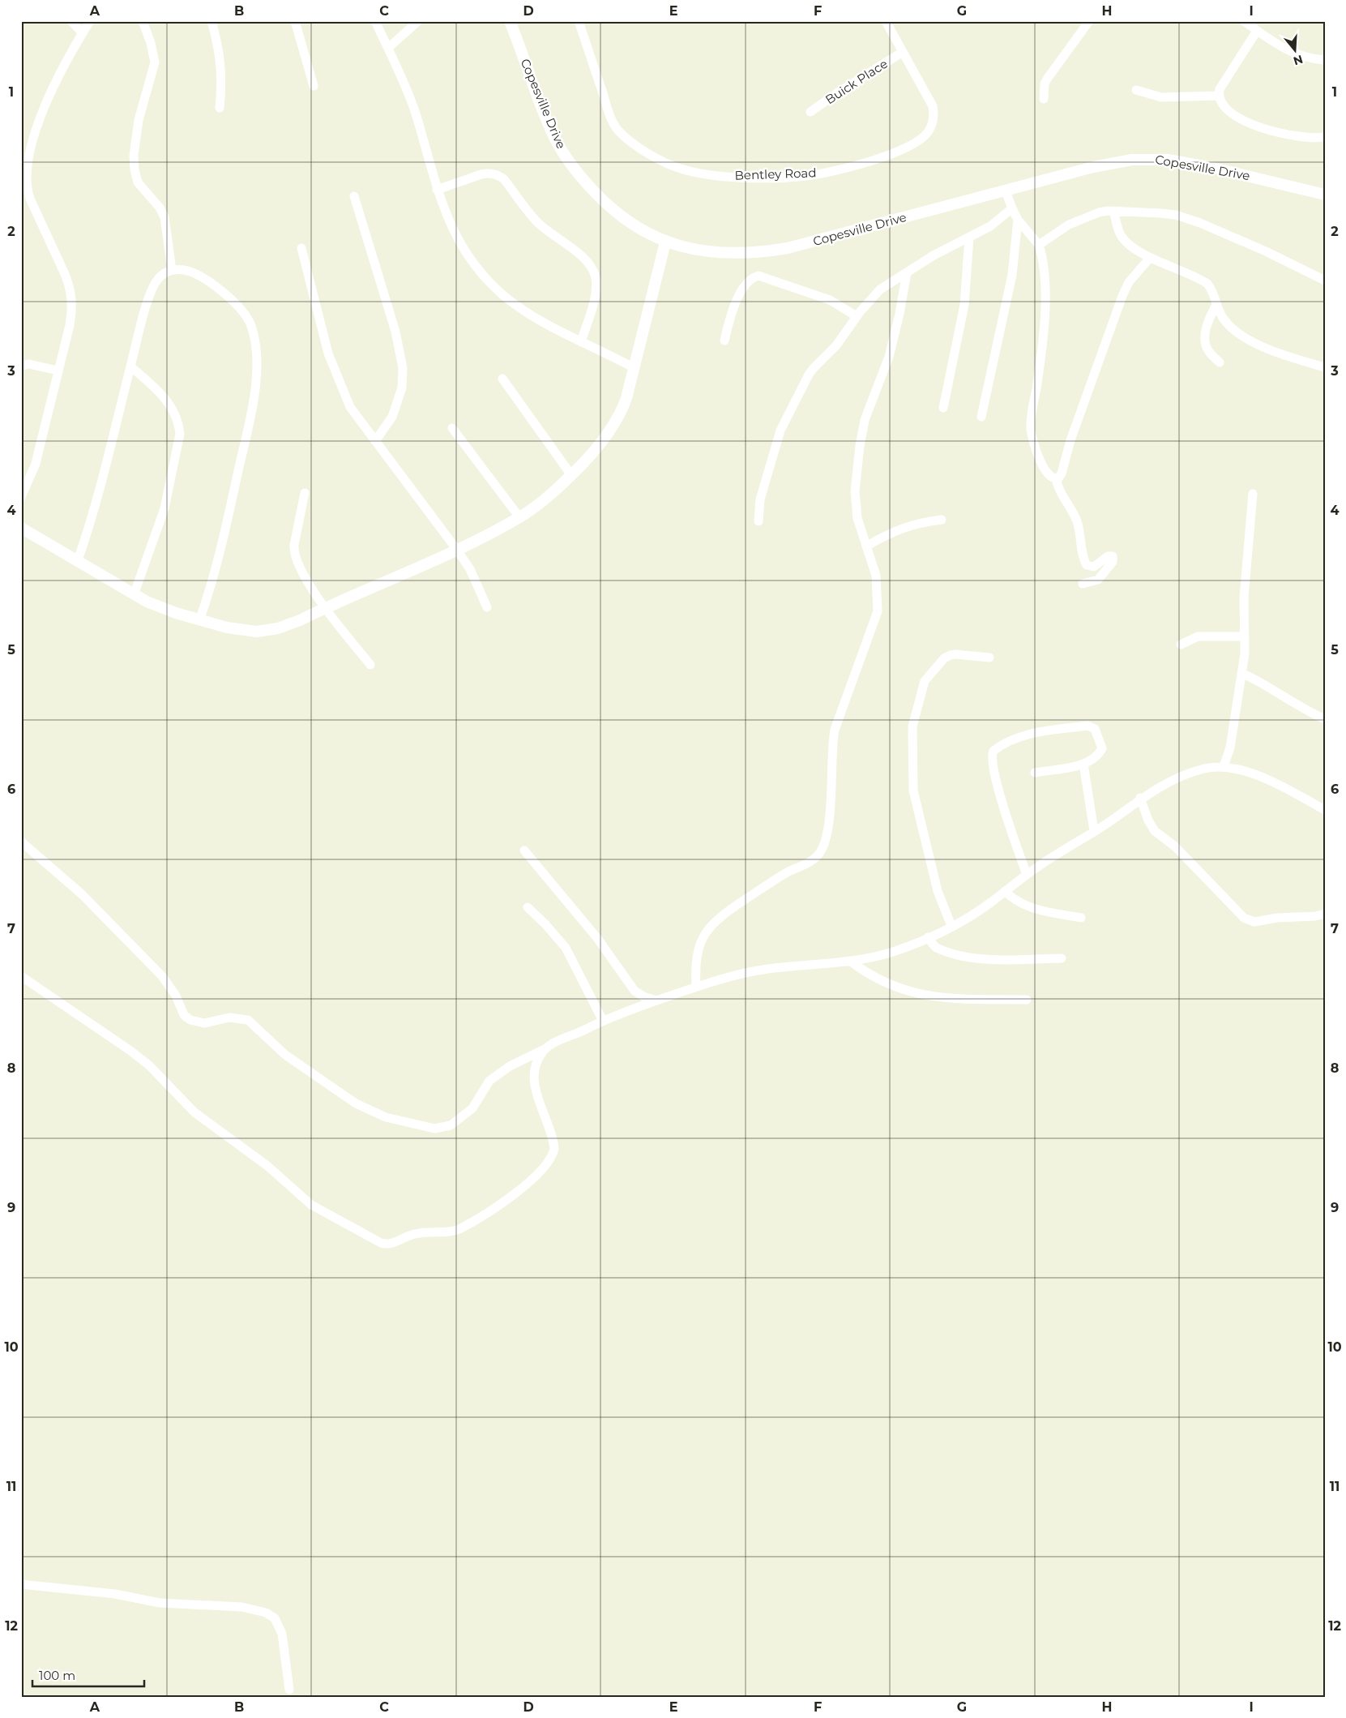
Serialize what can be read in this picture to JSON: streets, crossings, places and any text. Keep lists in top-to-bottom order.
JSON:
{
  "streets": {
    "street": ["Buick Place", "Copesville Drive", "Bentley Road"]
  },
  "crossings": [
    ["Buick Place", "Bentley Road"]
  ],
  "scale_bar": "100 m",
  "north": "bottom",
  "grid": {
    "columns": [
      "A",
      "B",
      "C",
      "D",
      "E",
      "F",
      "G",
      "H",
      "I"
    ],
    "rows": [
      "1",
      "2",
      "3",
      "4",
      "5",
      "6",
      "7",
      "8",
      "9",
      "10",
      "11",
      "12"
    ]
  }
}
